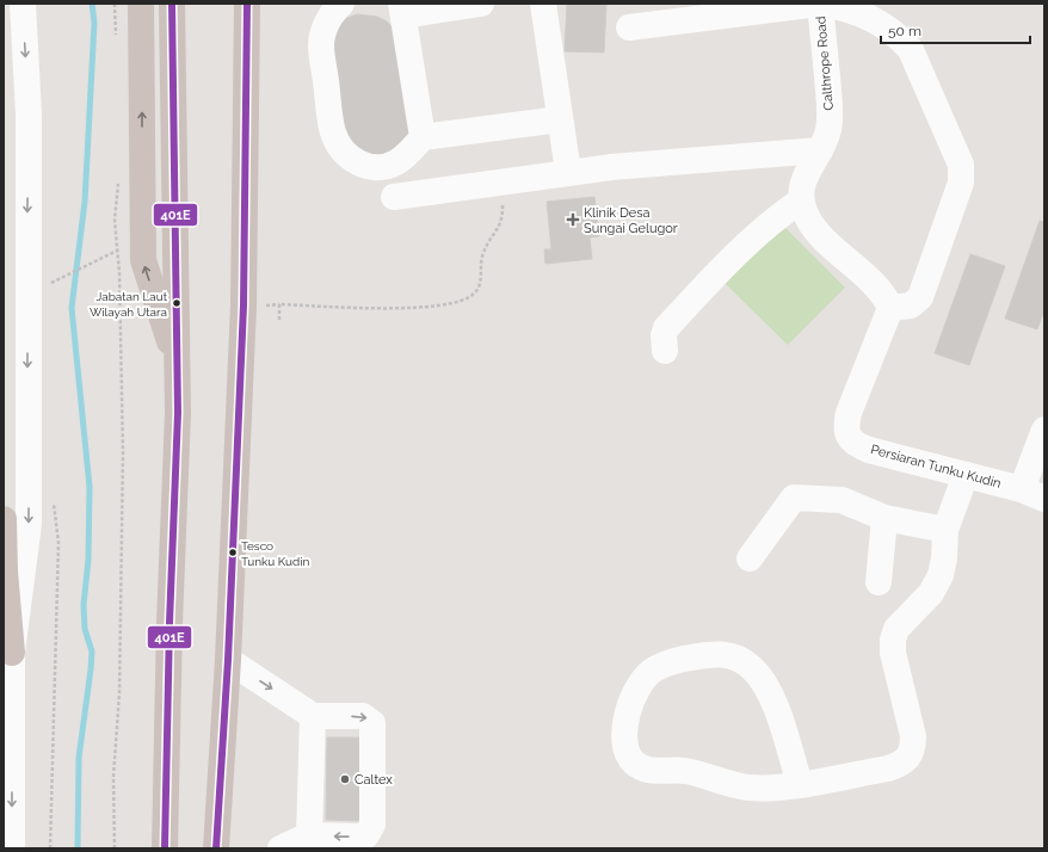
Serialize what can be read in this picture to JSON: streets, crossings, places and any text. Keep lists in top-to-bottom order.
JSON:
{
  "streets": {
    "street": ["Calthrope Road", "Persiaran Tunku Kudin"]
  },
  "places": {
    "health": ["Klinik Desa Sungai Gelugor"],
    "other": ["Jabatan Laut Wilayah Utara", "Tesco Tunku Kudin", "Caltex"]
  },
  "lines": ["transit line 401E"],
  "scale_bar": "50 m"
}
